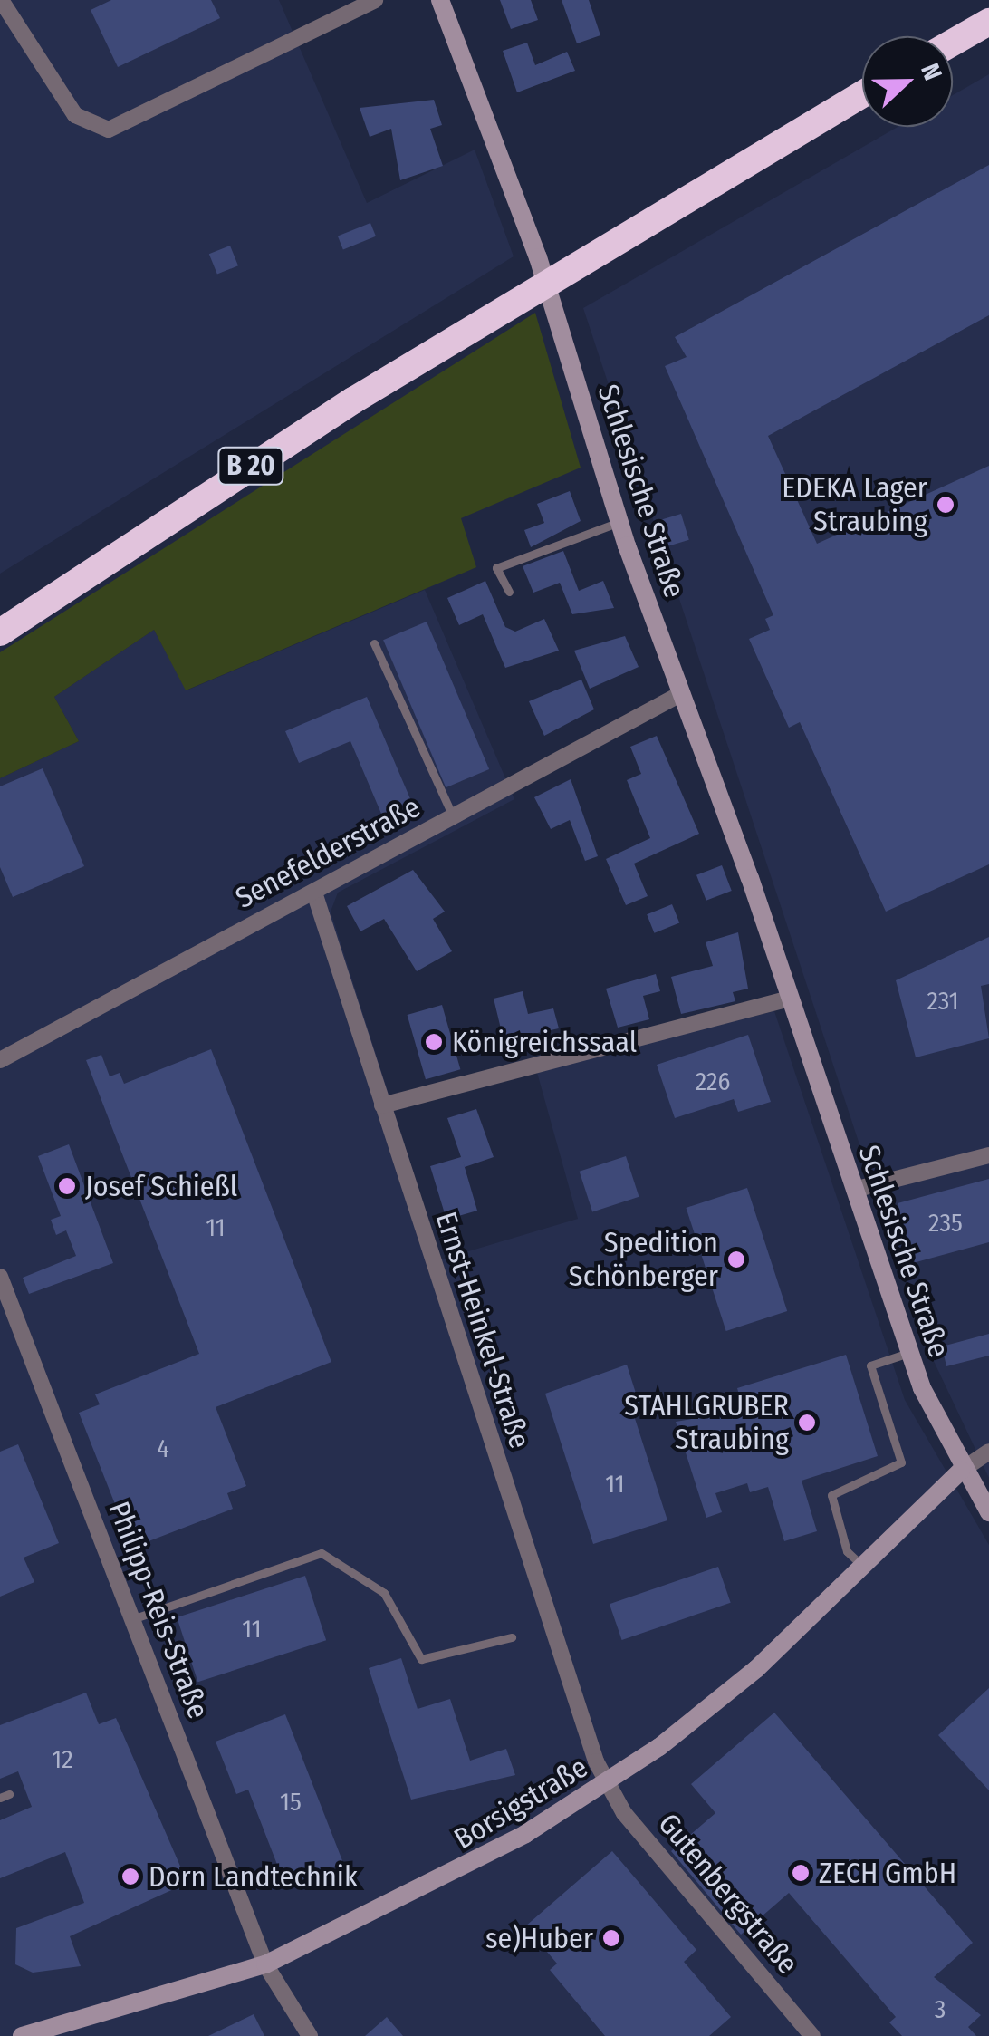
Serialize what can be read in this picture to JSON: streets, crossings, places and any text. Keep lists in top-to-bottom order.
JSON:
{
  "streets": {
    "highway": ["B 20"],
    "street": [
      "Schlesische Straße",
      "Senefelderstraße",
      "Ernst-Heinkel-Straße",
      "Philipp-Reis-Straße",
      "Borsigstraße",
      "Gutenbergstraße"
    ]
  },
  "crossings": [
    ["Schlesische Straße", "Senefelderstraße"],
    ["Schlesische Straße", "Borsigstraße"],
    ["Senefelderstraße", "Ernst-Heinkel-Straße"],
    ["Ernst-Heinkel-Straße", "Borsigstraße"],
    ["Ernst-Heinkel-Straße", "Gutenbergstraße"],
    ["Philipp-Reis-Straße", "Borsigstraße"],
    ["Borsigstraße", "Gutenbergstraße"]
  ],
  "places": [
    "EDEKA Lager Straubing",
    "Königreichssaal",
    "Josef Schießl",
    "Spedition Schönberger",
    "STAHLGRUBER Straubing",
    "ZECH GmbH",
    "Dorn Landtechnik",
    "se)Huber"
  ],
  "house_numbers": [
    "231",
    "226",
    "235",
    "11",
    "4",
    "11",
    "11",
    "12",
    "15",
    "3"
  ],
  "north": "right"
}
